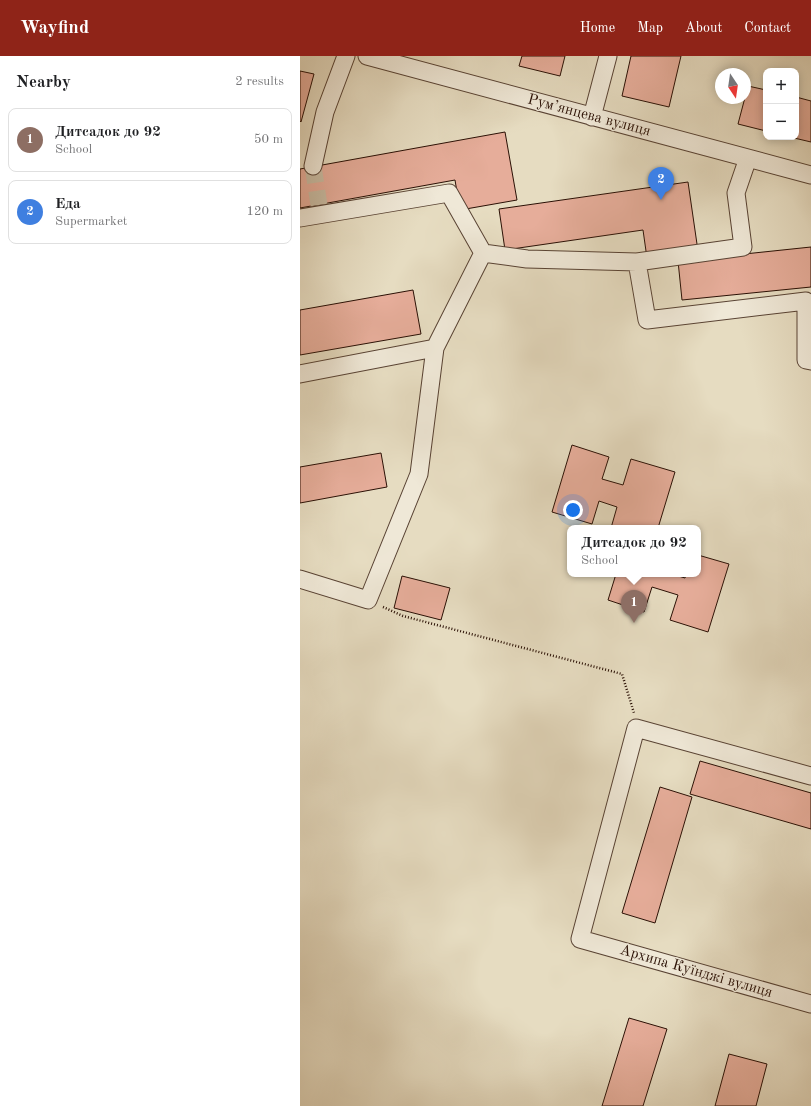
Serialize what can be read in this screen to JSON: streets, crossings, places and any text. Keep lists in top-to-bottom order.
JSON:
{
  "streets": {
    "street": ["Рум’янцева вулиця", "Архипа Куїнджі вулиця"]
  },
  "north": "bottom",
  "page": {
    "header": "Wayfind",
    "nav": [
      "Home",
      "Map",
      "About",
      "Contact"
    ],
    "heading": ["Nearby", "2 results"],
    "map_buttons": ["+", "−"],
    "list": [
      {
        "mark": "1",
        "name": "Дитсадок до 92",
        "note": "School",
        "value": "50 m"
      },
      {
        "mark": "2",
        "name": "Еда",
        "note": "Supermarket",
        "value": "120 m"
      }
    ],
    "pins": ["2", "1"],
    "popup": ["Дитсадок до 92", "School"]
  }
}
